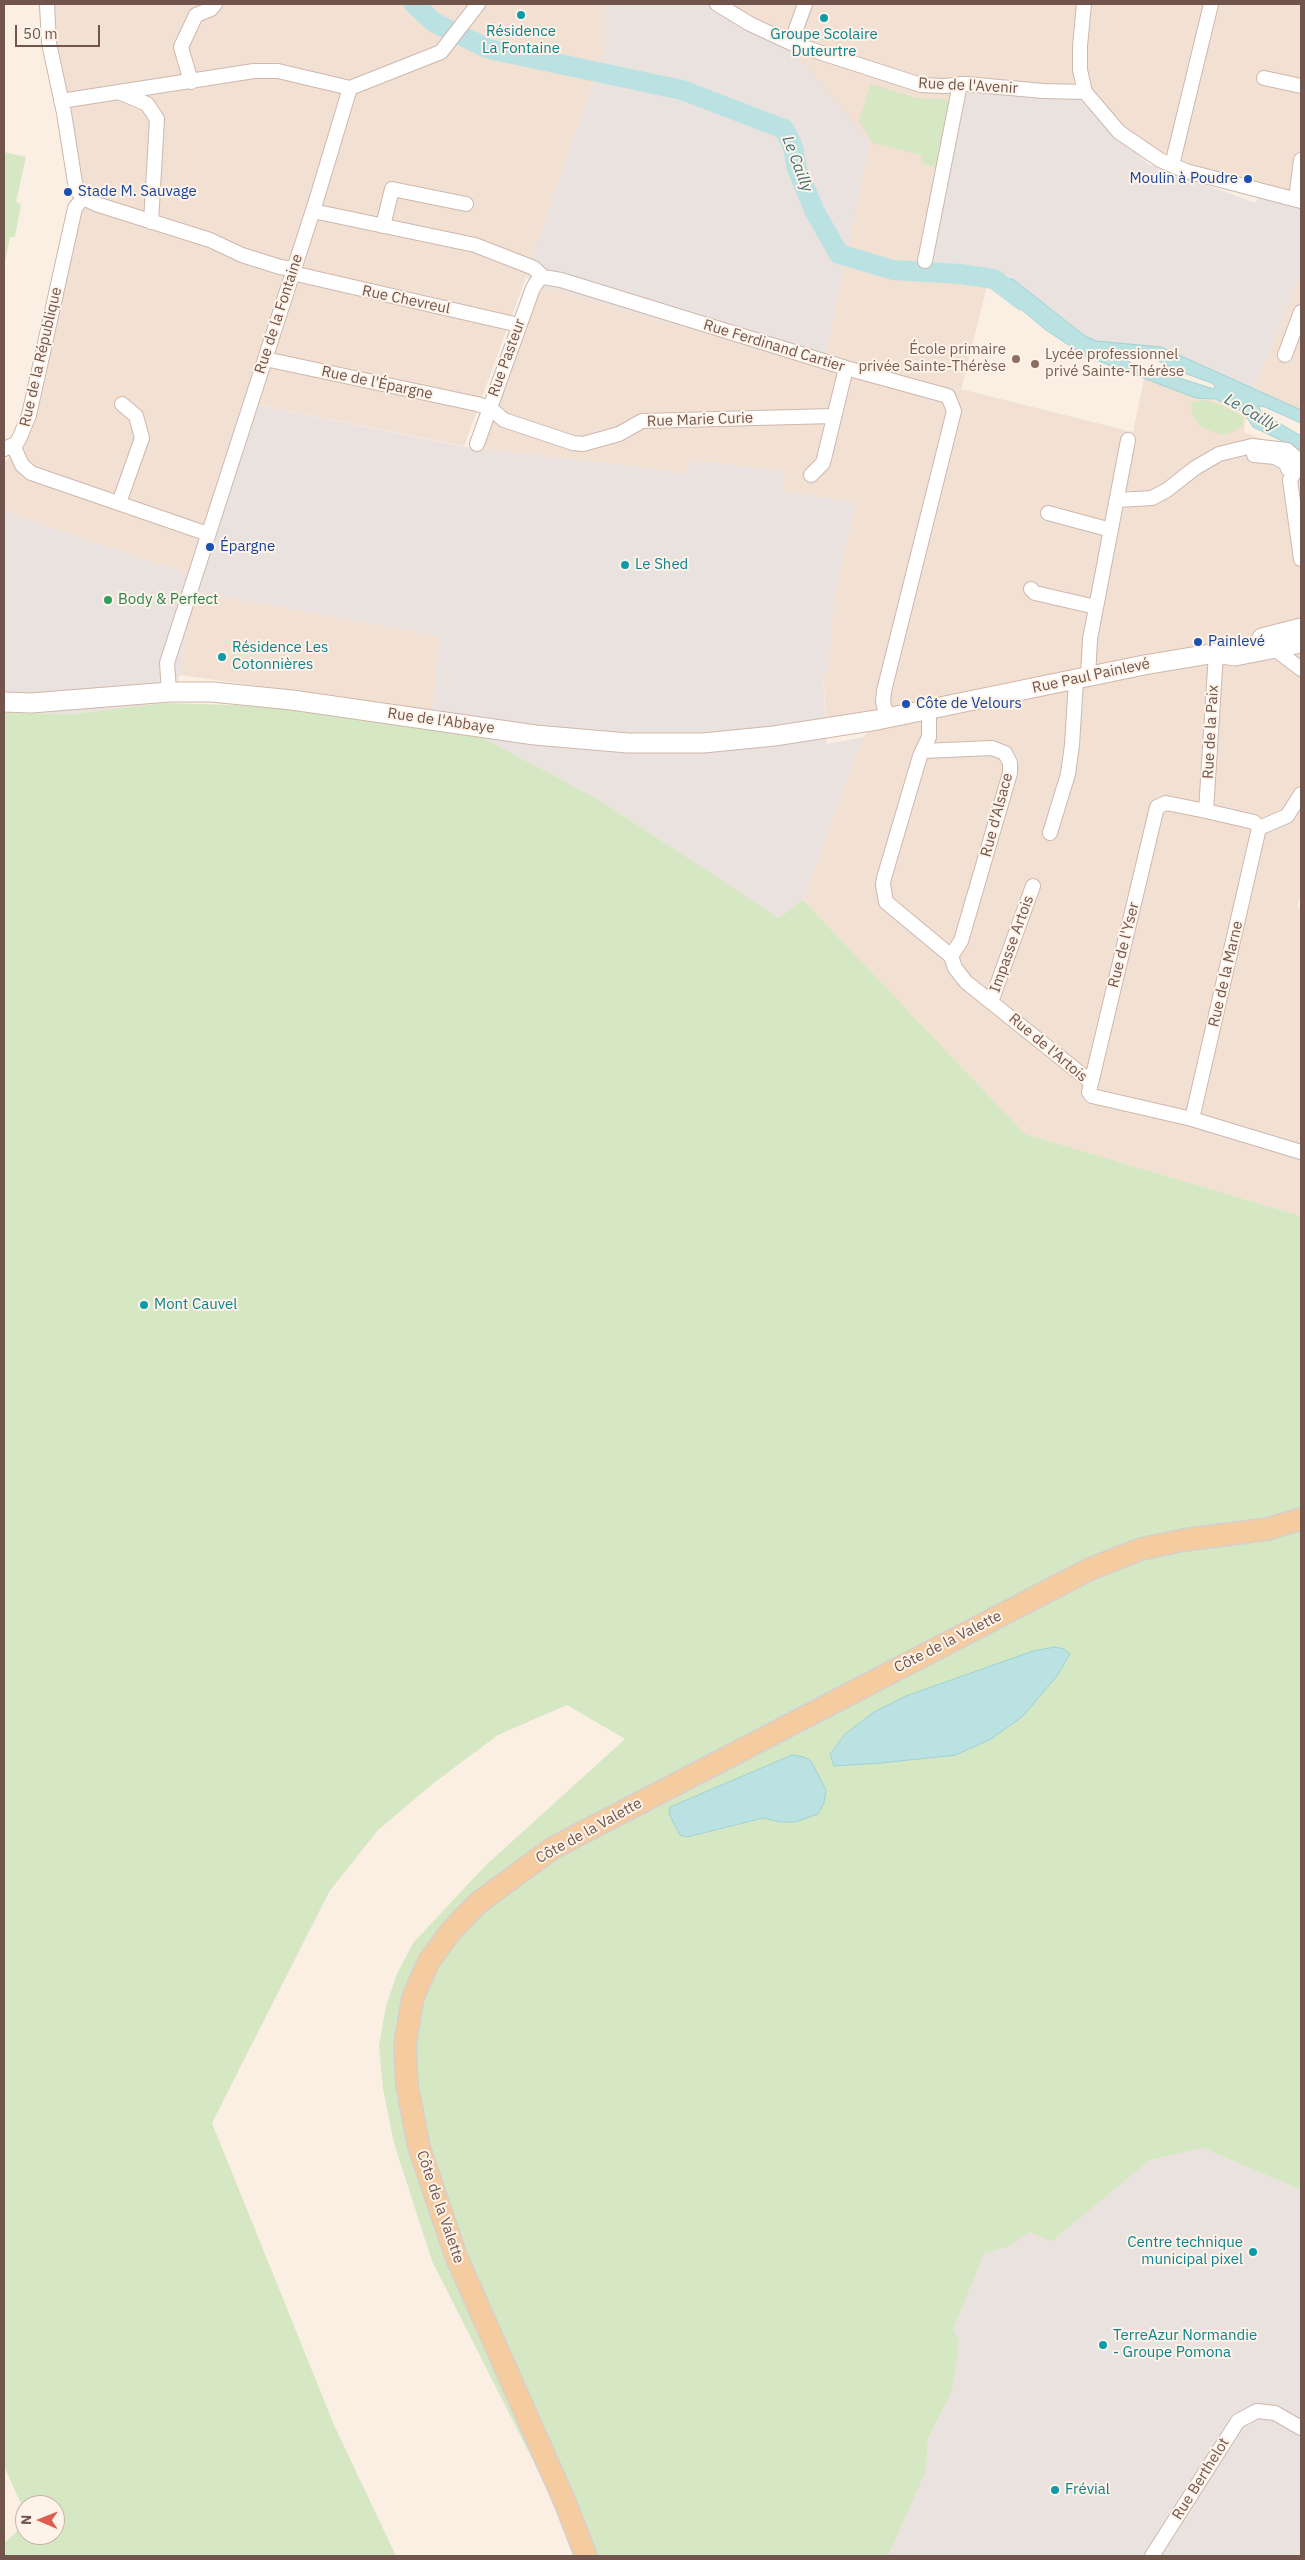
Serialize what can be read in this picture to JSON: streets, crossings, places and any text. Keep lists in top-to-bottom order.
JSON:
{
  "streets": {
    "main road": ["Côte de la Valette"],
    "street": [
      "Rue de l'Avenir",
      "Rue Chevreul",
      "Rue de la Fontaine",
      "Rue Ferdinand Cartier",
      "Rue de la République",
      "Rue Pasteur",
      "Rue de l'Épargne",
      "Rue Marie Curie",
      "Rue Paul Painlevé",
      "Rue de l'Abbaye",
      "Rue de la Paix",
      "Rue d'Alsace",
      "Impasse Artois",
      "Rue de l'Yser",
      "Rue de la Marne",
      "Rue de l'Artois",
      "Rue Berthelot"
    ]
  },
  "crossings": [
    ["Rue Chevreul", "Rue de la Fontaine"],
    ["Rue Chevreul", "Rue de la République"],
    ["Rue Chevreul", "Rue Pasteur"],
    ["Rue de la Fontaine", "Rue Ferdinand Cartier"],
    ["Rue de la Fontaine", "Rue de la République"],
    ["Rue de la Fontaine", "Rue de l'Épargne"],
    ["Rue de la Fontaine", "Rue de l'Abbaye"],
    ["Rue Ferdinand Cartier", "Rue Pasteur"],
    ["Rue Ferdinand Cartier", "Rue Paul Painlevé"],
    ["Rue Ferdinand Cartier", "Rue de l'Abbaye"],
    ["Rue Pasteur", "Rue de l'Épargne"],
    ["Rue Pasteur", "Rue Marie Curie"],
    ["Rue de l'Épargne", "Rue Marie Curie"],
    ["Rue Paul Painlevé", "Rue de l'Abbaye"],
    ["Rue Paul Painlevé", "Rue de la Paix"],
    ["Rue de la Paix", "Rue de l'Yser"],
    ["Rue d'Alsace", "Rue de l'Artois"],
    ["Impasse Artois", "Rue de l'Artois"],
    ["Rue de l'Yser", "Rue de l'Artois"],
    ["Rue de la Marne", "Rue de l'Artois"]
  ],
  "water": ["Le Cailly"],
  "places": [
    "Résidence La Fontaine",
    "Groupe Scolaire Duteurtre",
    "Moulin à Poudre",
    "Stade M. Sauvage",
    "École primaire privée Sainte-Thérèse",
    "Lycée professionnel privé Sainte-Thérèse",
    "Épargne",
    "Le Shed",
    "Body & Perfect",
    "Painlevé",
    "Résidence Les Cotonnières",
    "Côte de Velours",
    "Mont Cauvel",
    "Centre technique municipal pixel",
    "TerreAzur Normandie - Groupe Pomona",
    "Frévial"
  ],
  "scale_bar": "50 m",
  "north": "left"
}
